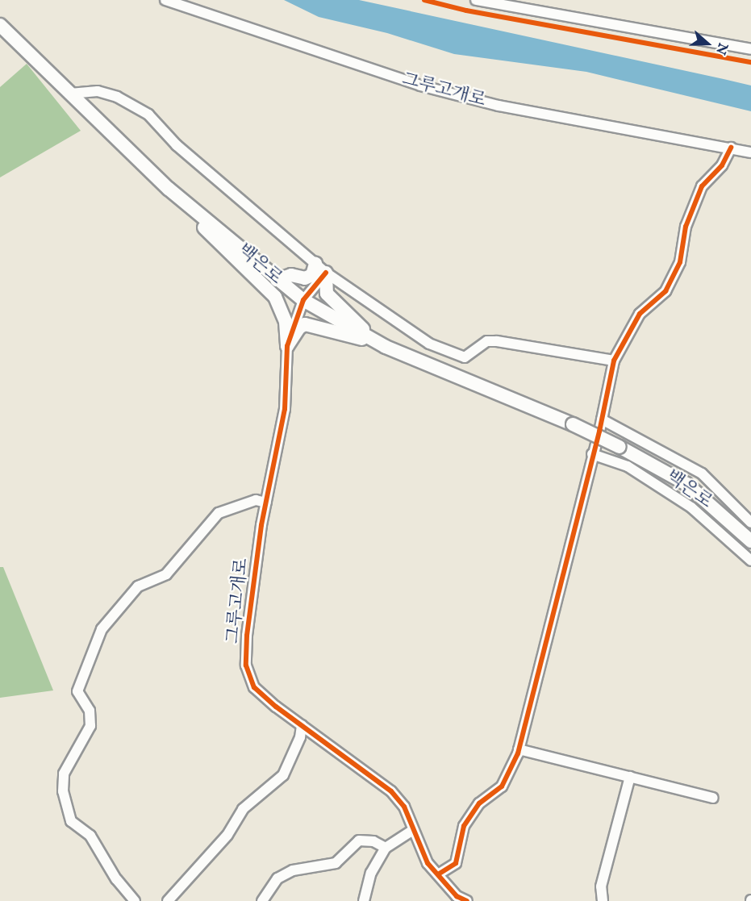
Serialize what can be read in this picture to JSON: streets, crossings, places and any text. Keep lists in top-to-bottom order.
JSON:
{
  "streets": {
    "main road": ["백은로"],
    "street": ["그루고개로"]
  },
  "crossings": [
    ["그루고개로", "백은로"]
  ],
  "north": "right"
}
